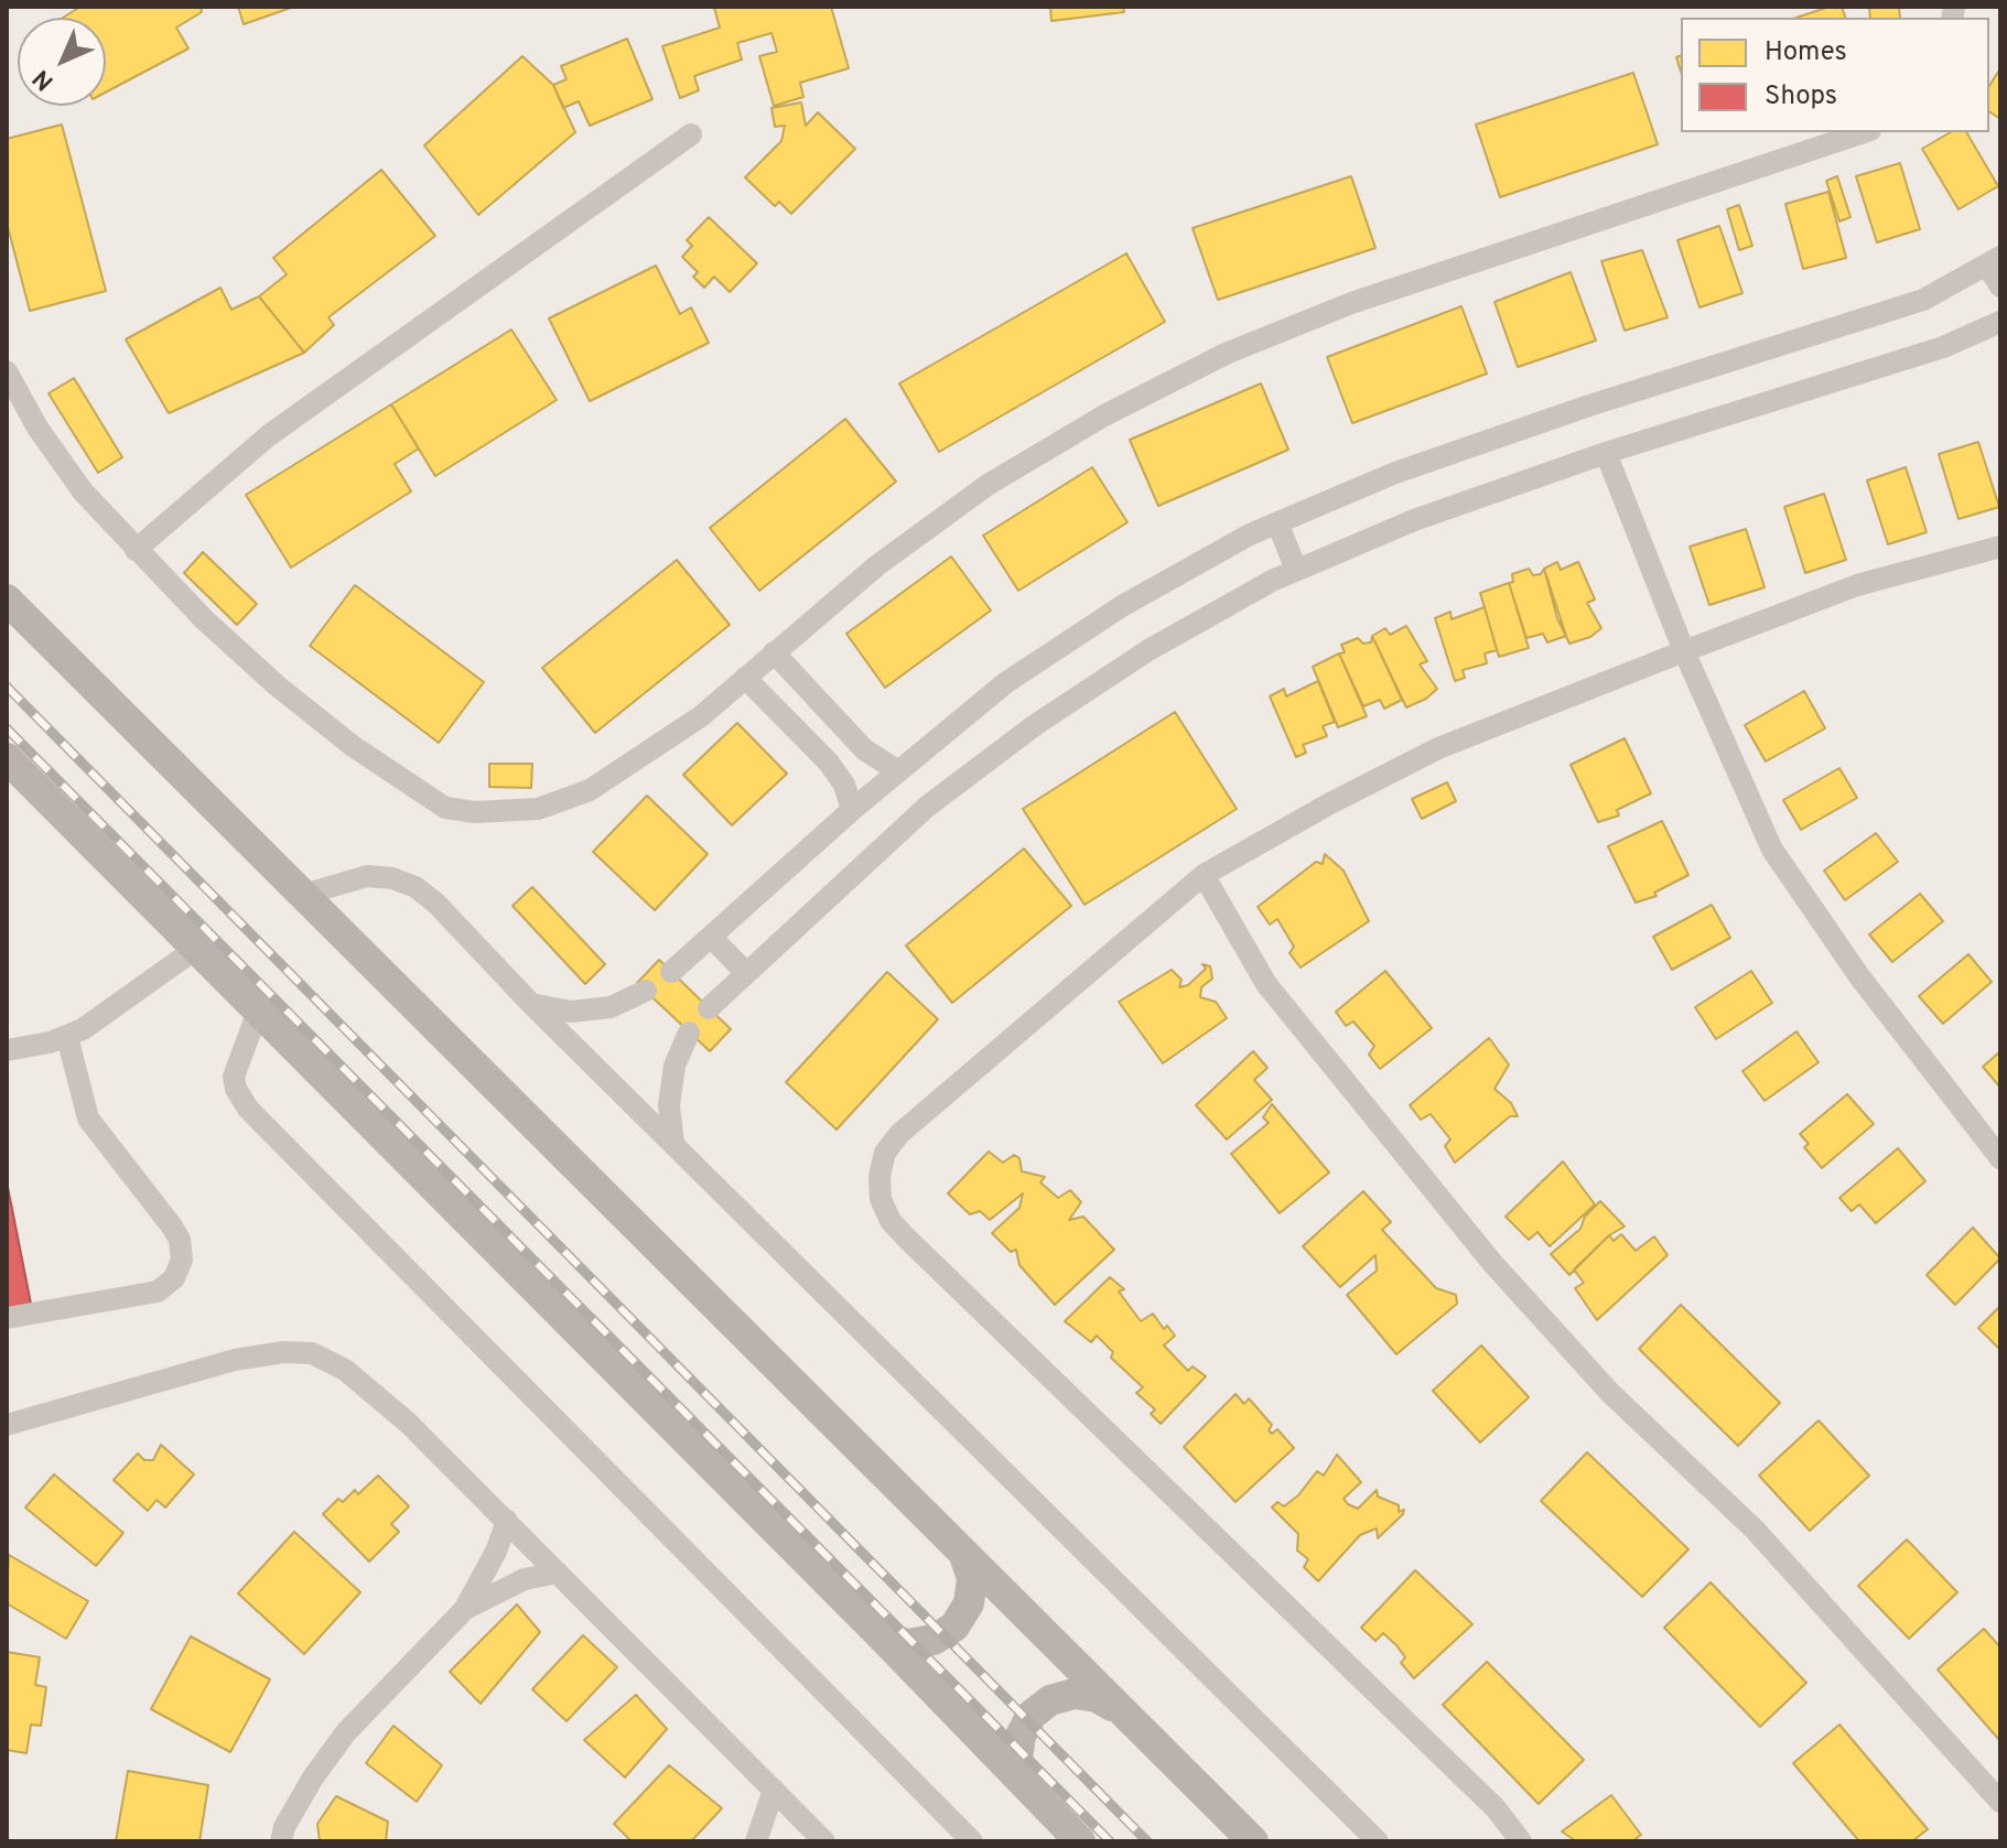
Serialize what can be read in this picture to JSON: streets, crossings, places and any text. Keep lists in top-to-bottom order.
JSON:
{
  "legend": ["Homes", "Shops"],
  "north": "bottom left"
}
